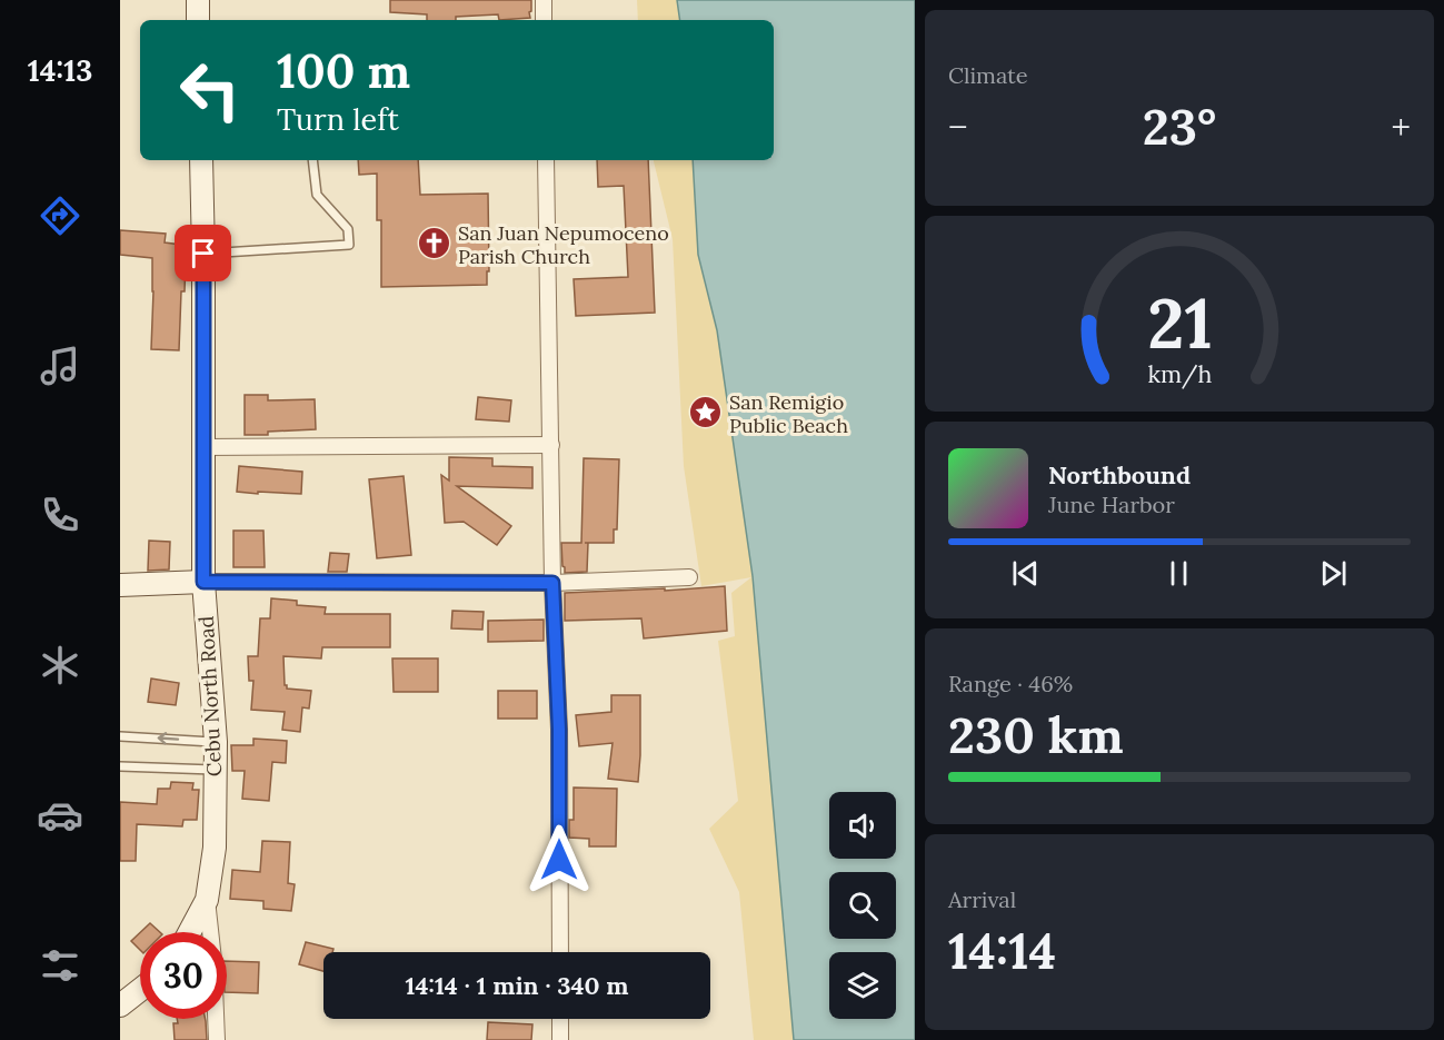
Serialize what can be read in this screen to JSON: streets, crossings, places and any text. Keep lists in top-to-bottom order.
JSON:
{
  "streets": {
    "main road": ["Cebu North Road"]
  },
  "places": {
    "church": ["San Juan Nepumoceno Parish Church"],
    "place": ["San Remigio Public Beach"]
  },
  "page": {
    "tabs": "14:13",
    "tile": [
      "Climate",
      ["Range · 46%", "230 km"],
      ["Arrival", "14:14"]
    ],
    "turn": ["100 m", "Turn left"],
    "heat": ["−", "23°", "+"],
    "song": ["Northbound", "June Harbor"],
    "limit": "30",
    "trip": "14:14 · 1 min · 340 m",
    "gauge": ["21", "km/h"]
  }
}
